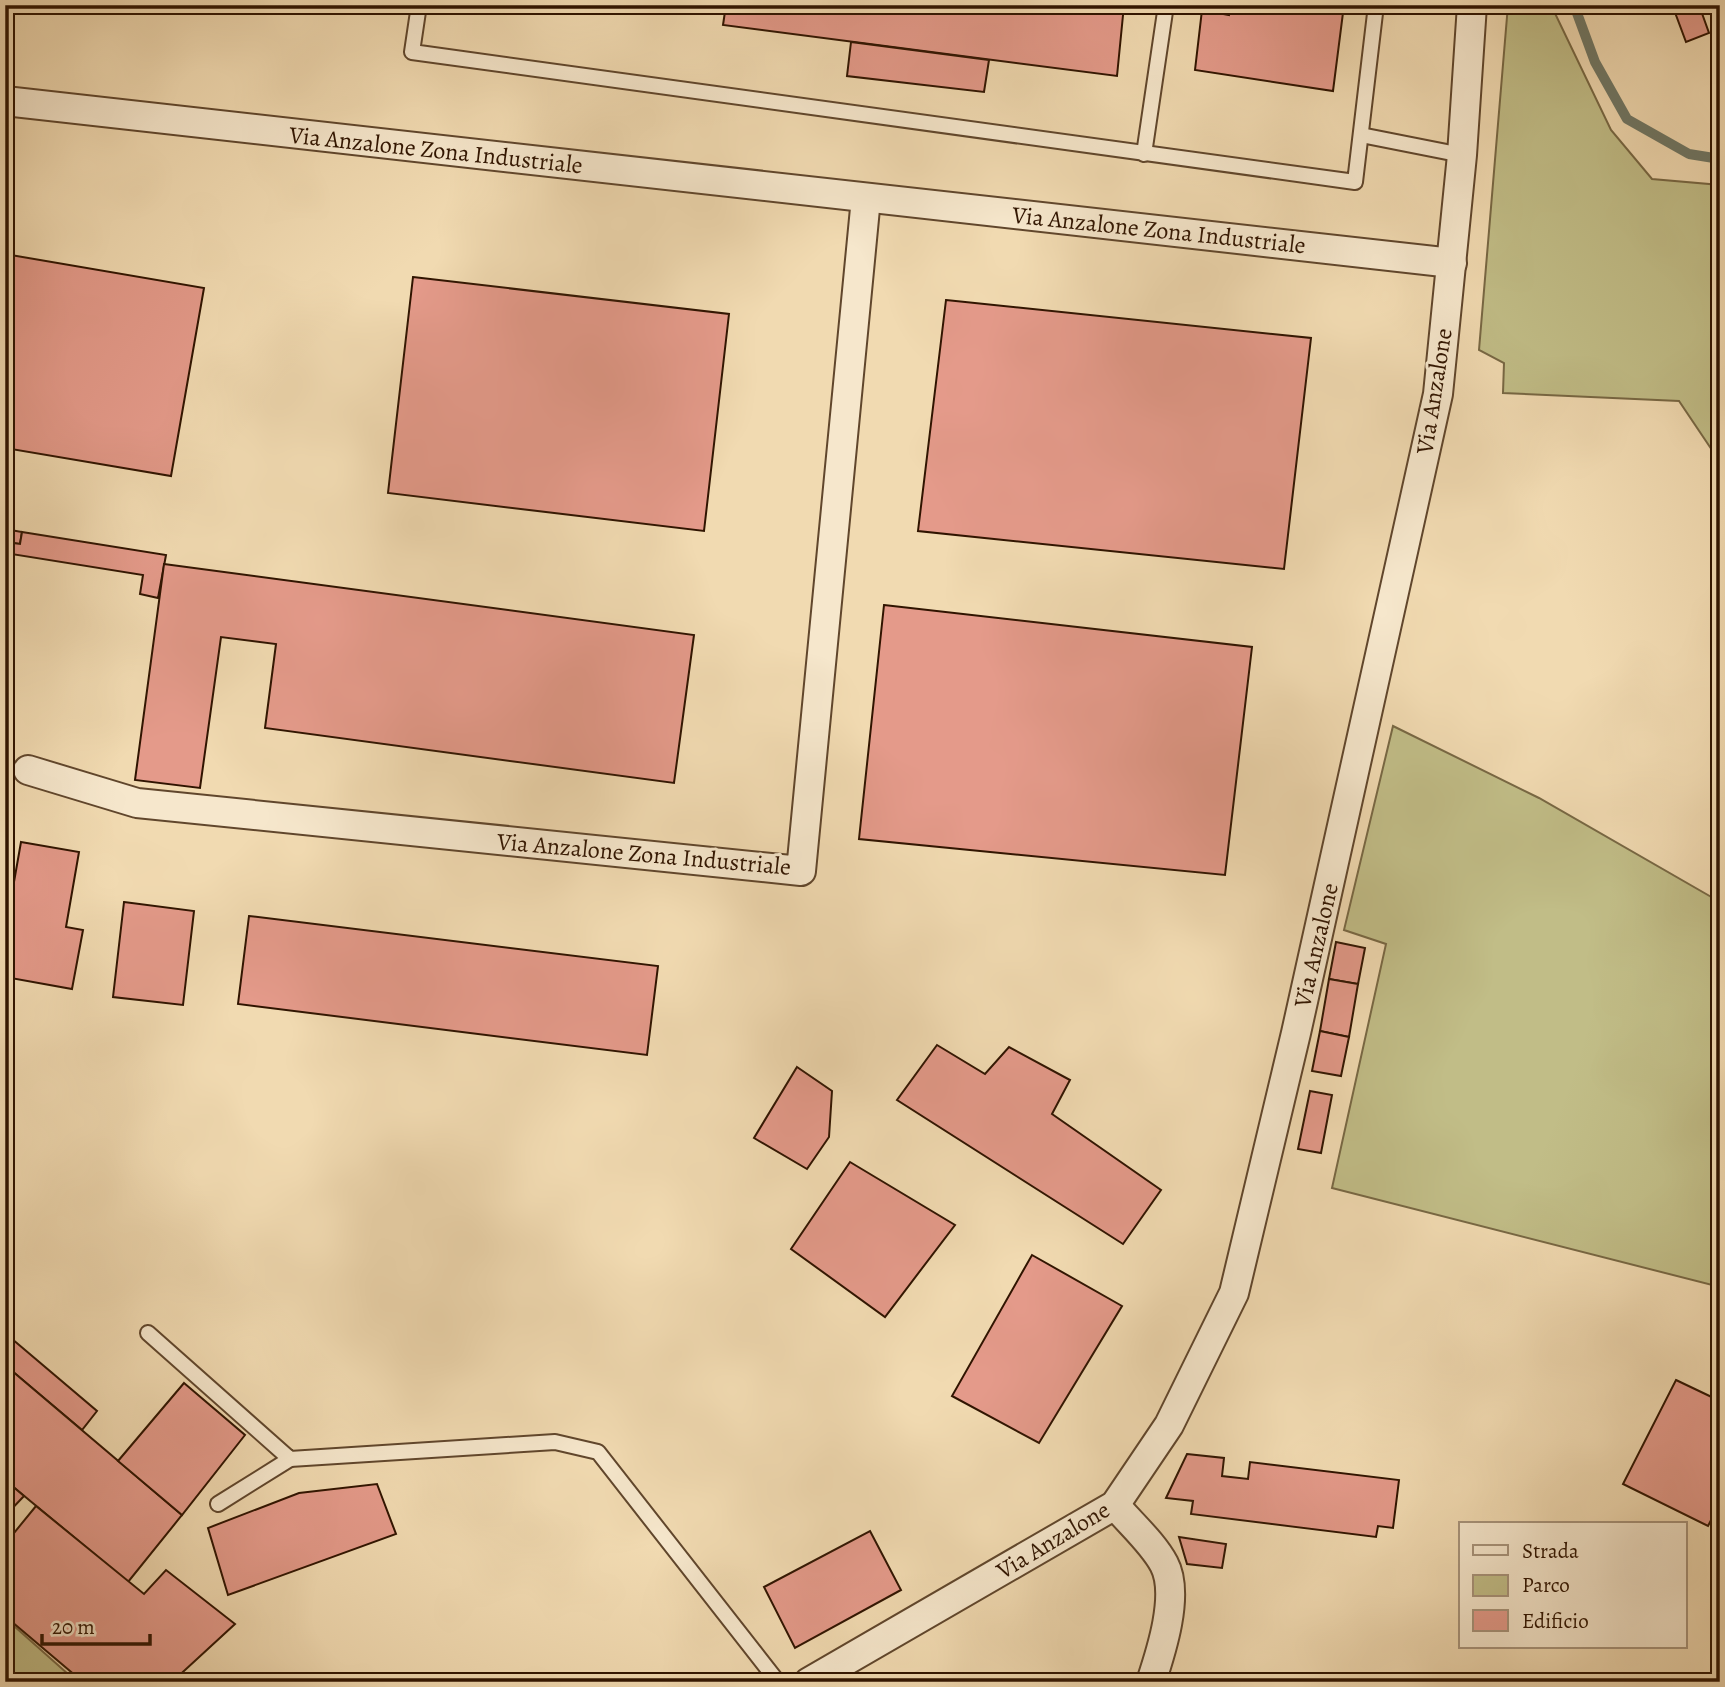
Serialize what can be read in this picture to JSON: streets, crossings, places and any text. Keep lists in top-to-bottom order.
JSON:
{
  "streets": {
    "street": ["Via Anzalone Zona Industriale", "Via Anzalone"]
  },
  "crossings": [
    ["Via Anzalone Zona Industriale", "Via Anzalone"]
  ],
  "legend": ["Strada", "Parco", "Edificio"],
  "scale_bar": "20 m"
}
